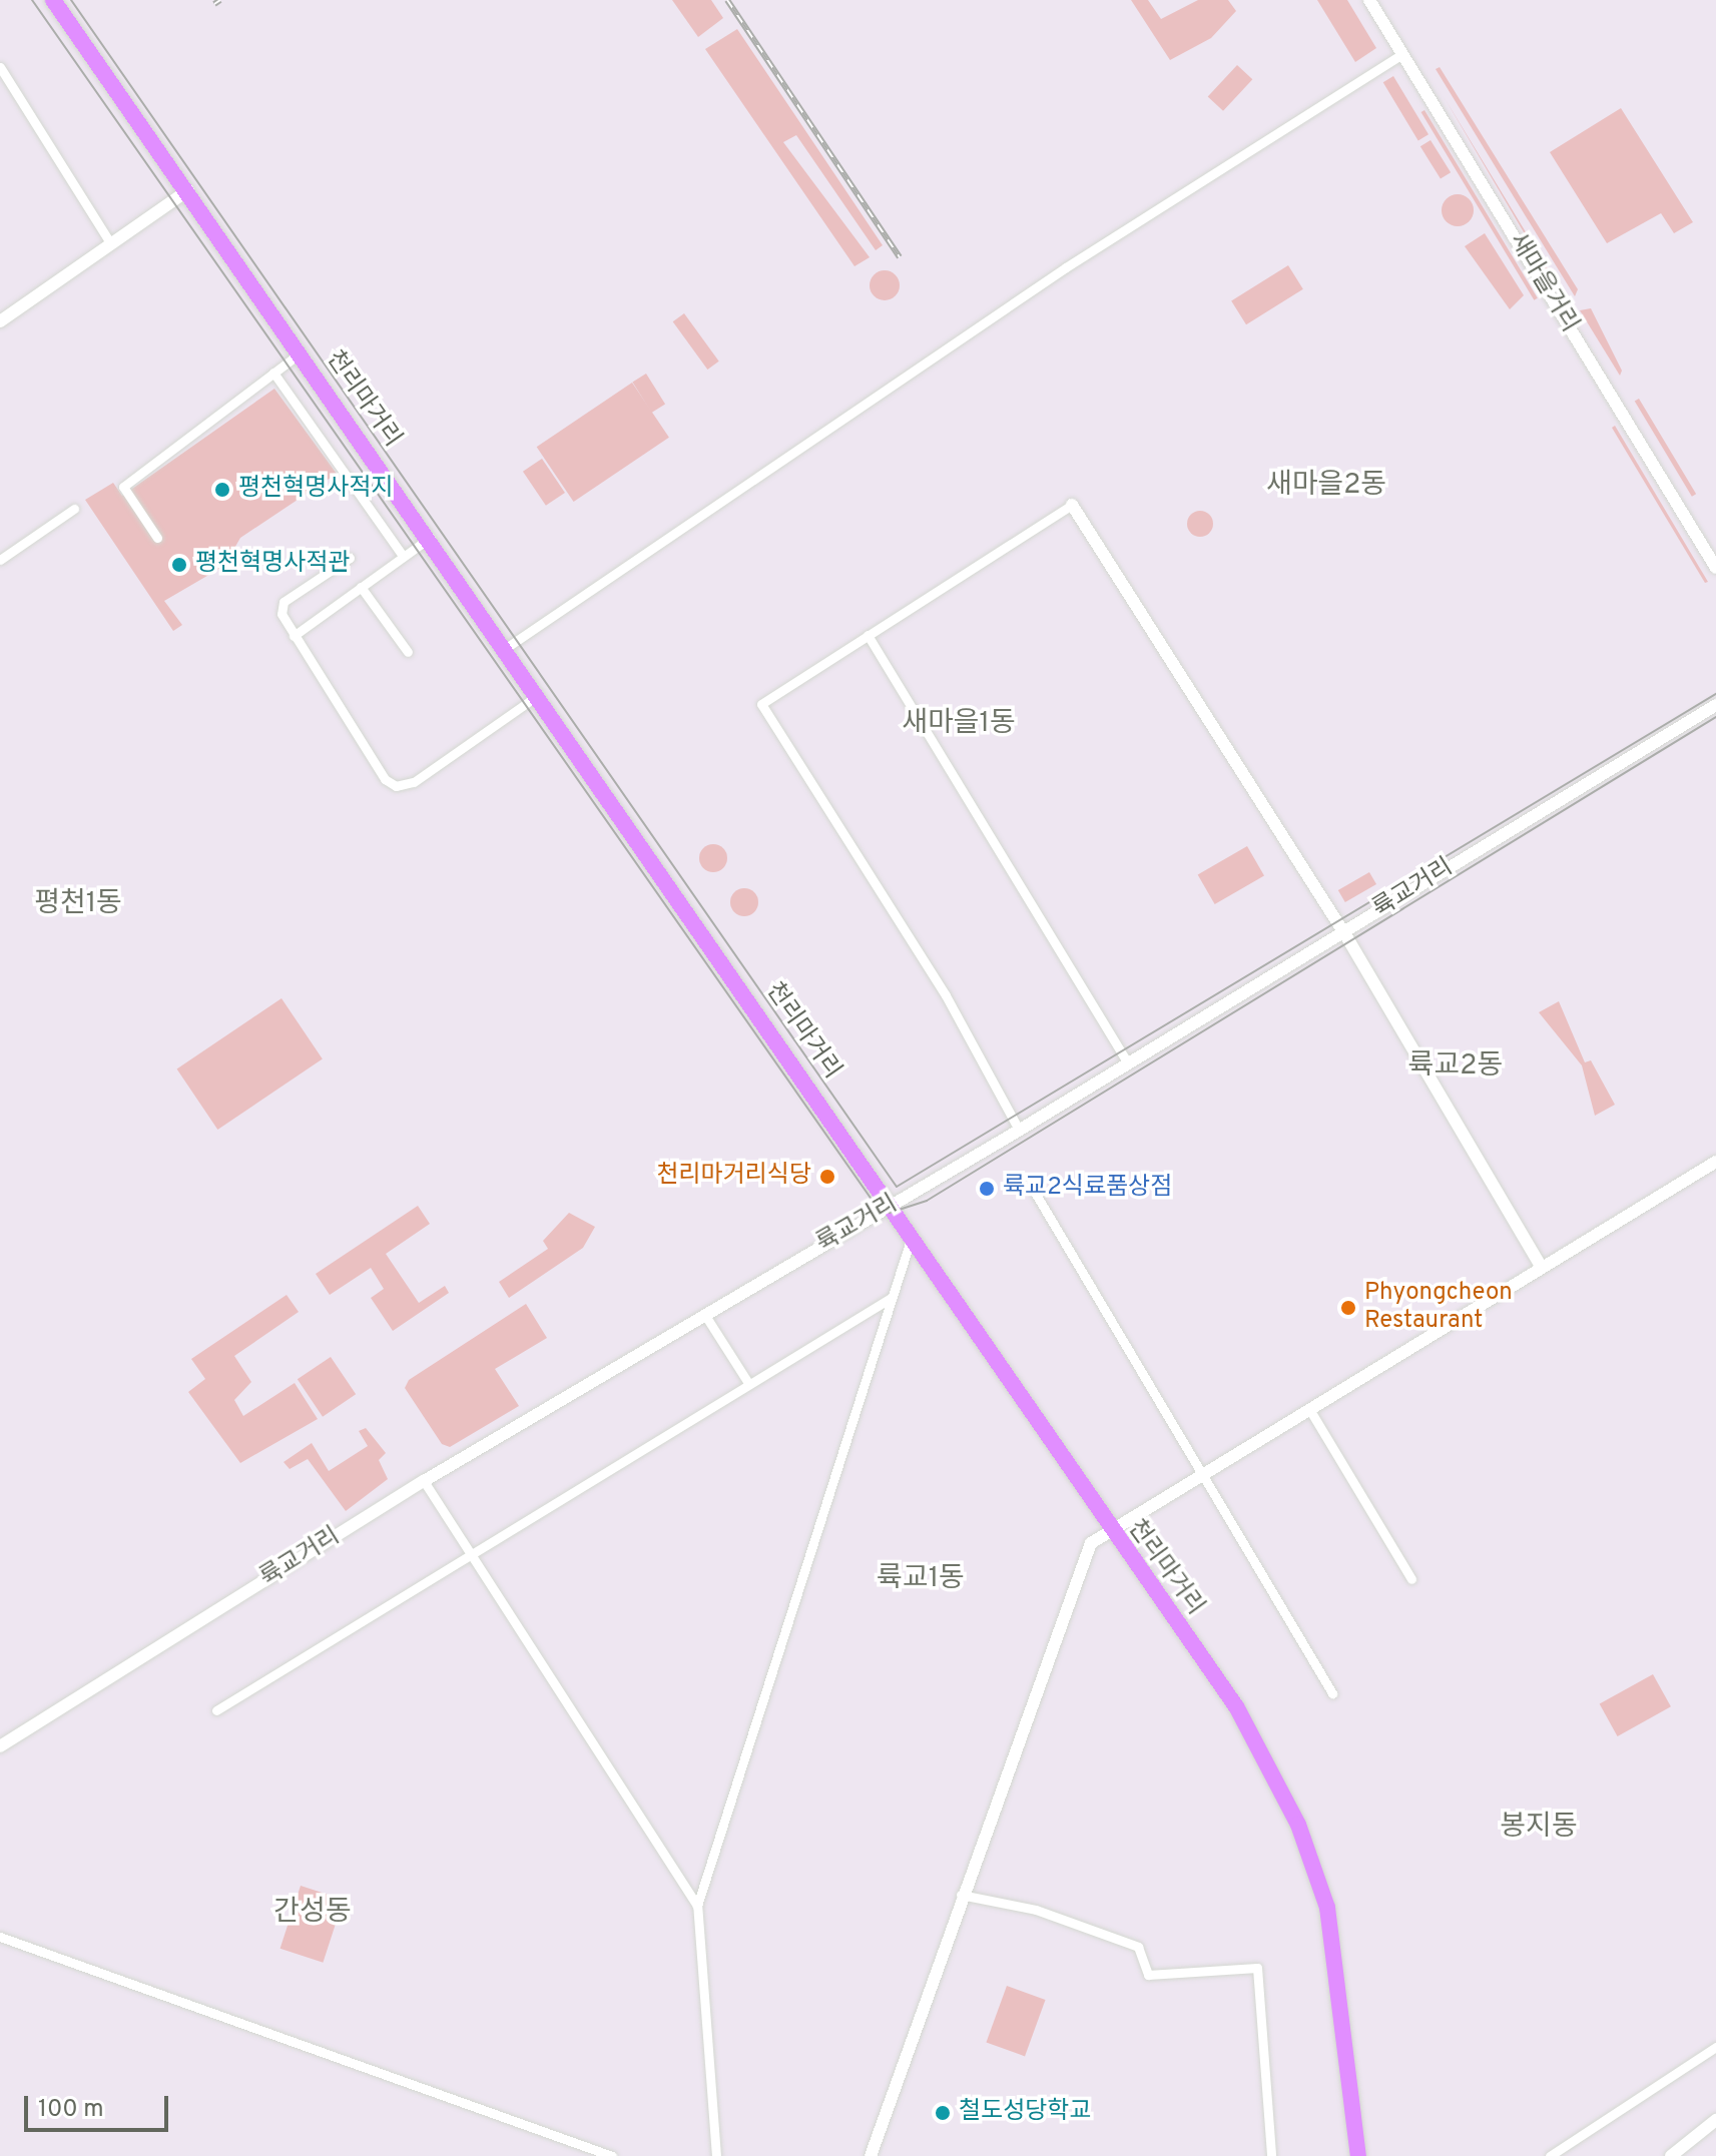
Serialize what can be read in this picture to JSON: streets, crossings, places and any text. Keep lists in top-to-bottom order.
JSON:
{
  "streets": {
    "highway": ["천리마거리"],
    "street": ["새마을거리", "륙교거리"]
  },
  "crossings": [
    ["천리마거리", "륙교거리"]
  ],
  "districts": [
    "새마을2동",
    "새마을1동",
    "평천1동",
    "륙교2동",
    "륙교1동",
    "봉지동",
    "간성동"
  ],
  "places": [
    "평천혁명사적지",
    "평천혁명사적관",
    "천리마거리식당",
    "륙교2식료품상점",
    "Phyongcheon Restaurant",
    "철도성당학교"
  ],
  "scale_bar": "100 m"
}
